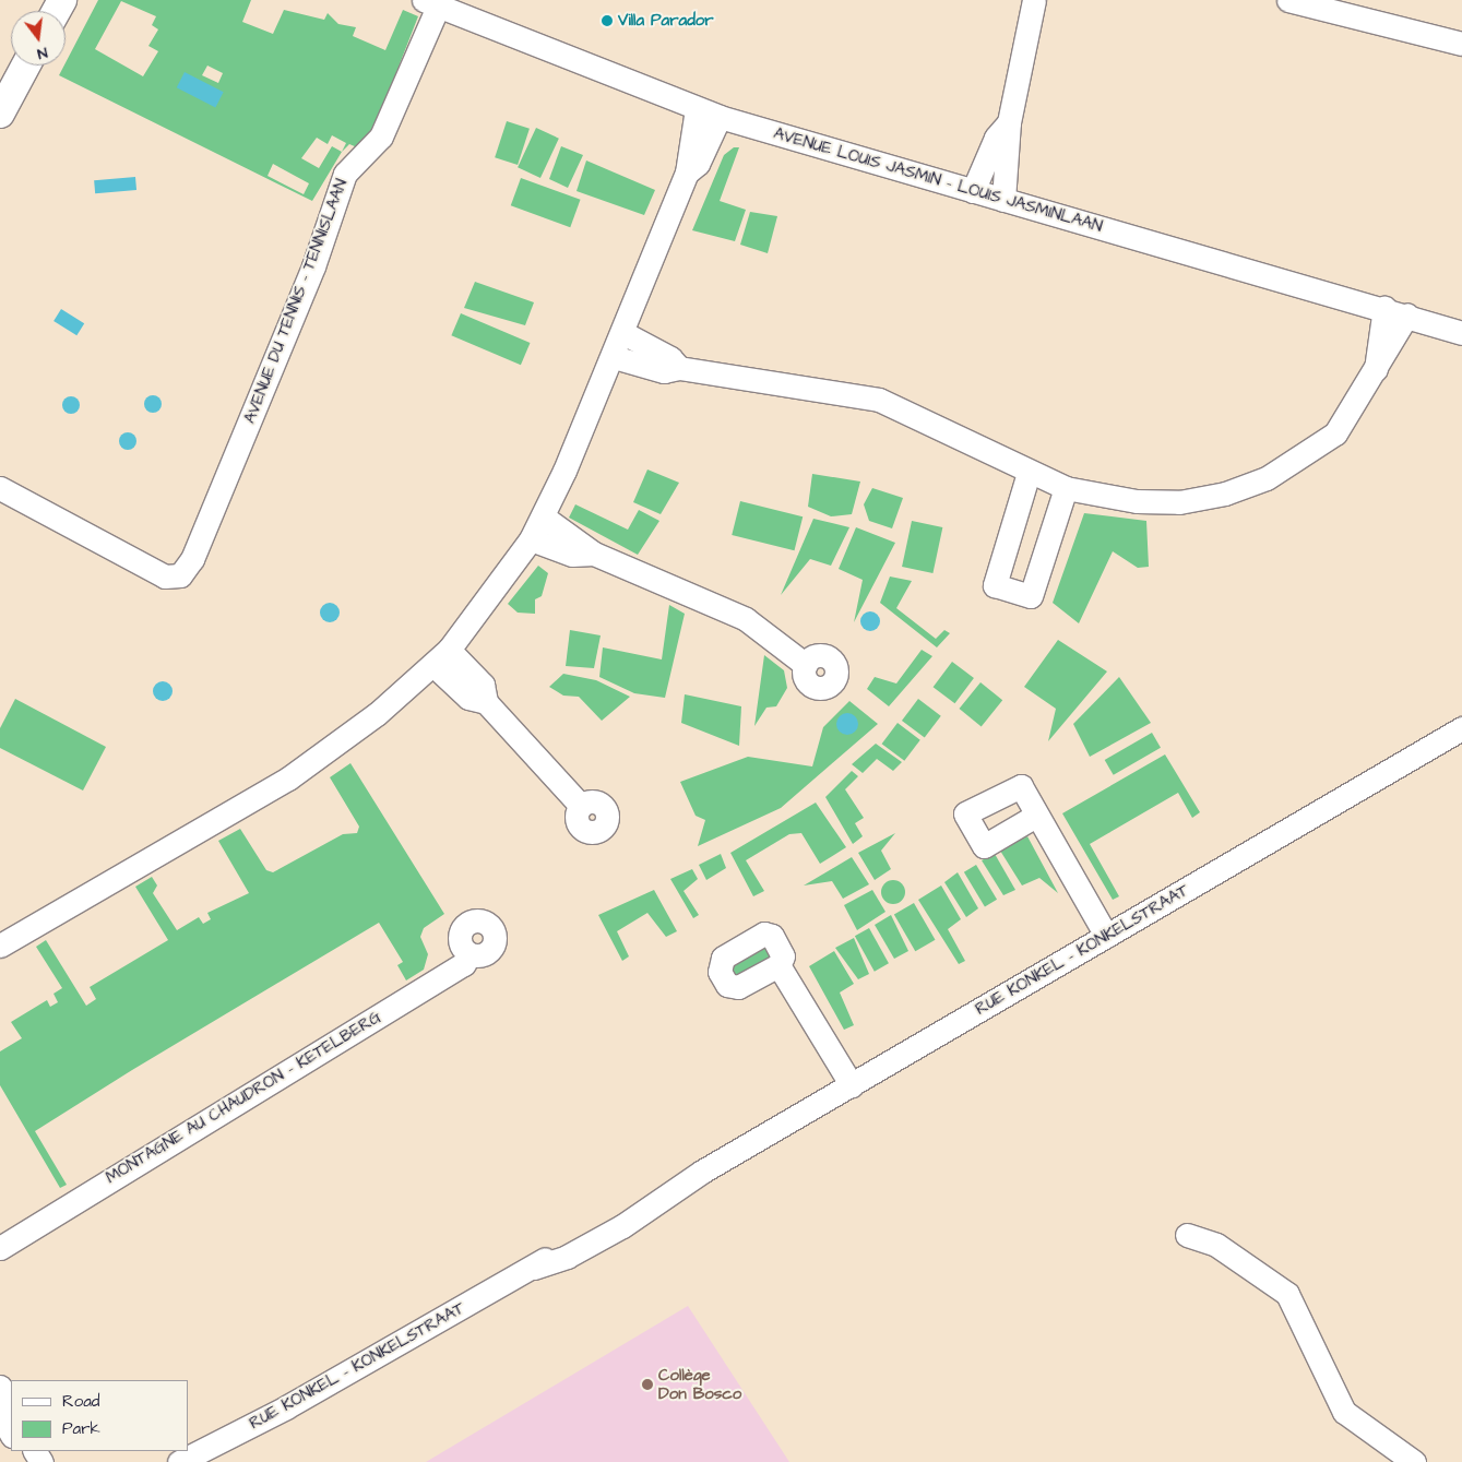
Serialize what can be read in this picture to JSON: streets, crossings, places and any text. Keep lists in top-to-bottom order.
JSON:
{
  "streets": {
    "street": [
      "AVENUE LOUIS JASMIN - LOUIS JASMINLAAN",
      "AVENUE DU TENNIS - TENNISLAAN",
      "RUE KONKEL - KONKELSTRAAT",
      "MONTAGNE AU CHAUDRON - KETELBERG"
    ]
  },
  "crossings": [
    ["AVENUE LOUIS JASMIN - LOUIS JASMINLAAN", "AVENUE DU TENNIS - TENNISLAAN"]
  ],
  "places": ["Villa Parador", "Collège Don Bosco"],
  "legend": ["Road", "Park"],
  "north": "bottom"
}
